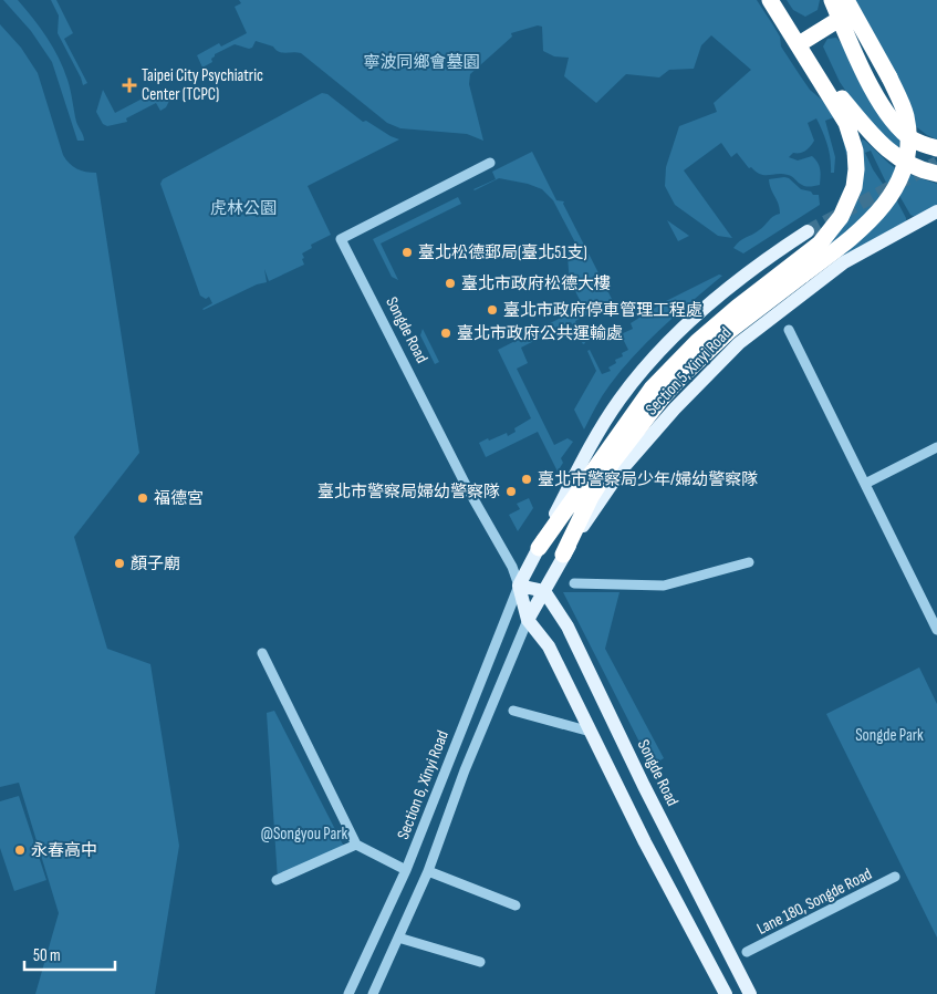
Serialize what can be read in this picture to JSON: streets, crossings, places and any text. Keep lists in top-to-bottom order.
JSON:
{
  "streets": {
    "main road": ["Songde Road", "Section 5, Xinyi Road"],
    "street": ["Section 6, Xinyi Road", "Lane 180, Songde Road"]
  },
  "crossings": [
    ["Songde Road", "Section 5, Xinyi Road"],
    ["Songde Road", "Section 6, Xinyi Road"],
    ["Section 5, Xinyi Road", "Section 6, Xinyi Road"]
  ],
  "parks": [
    "寧波同鄉會墓園",
    "虎林公園",
    "Songde Park",
    "@Songyou Park"
  ],
  "places": {
    "health": ["Taipei City Psychiatric Center (TCPC)"],
    "other": [
      "臺北松德郵局(臺北51支)",
      "臺北市政府松德大樓",
      "臺北市政府停車管理工程處",
      "臺北市政府公共運輸處",
      "臺北市警察局少年/婦幼警察隊",
      "臺北市警察局婦幼警察隊",
      "福德宮",
      "顏子廟",
      "永春高中"
    ]
  },
  "scale_bar": "50 m"
}
